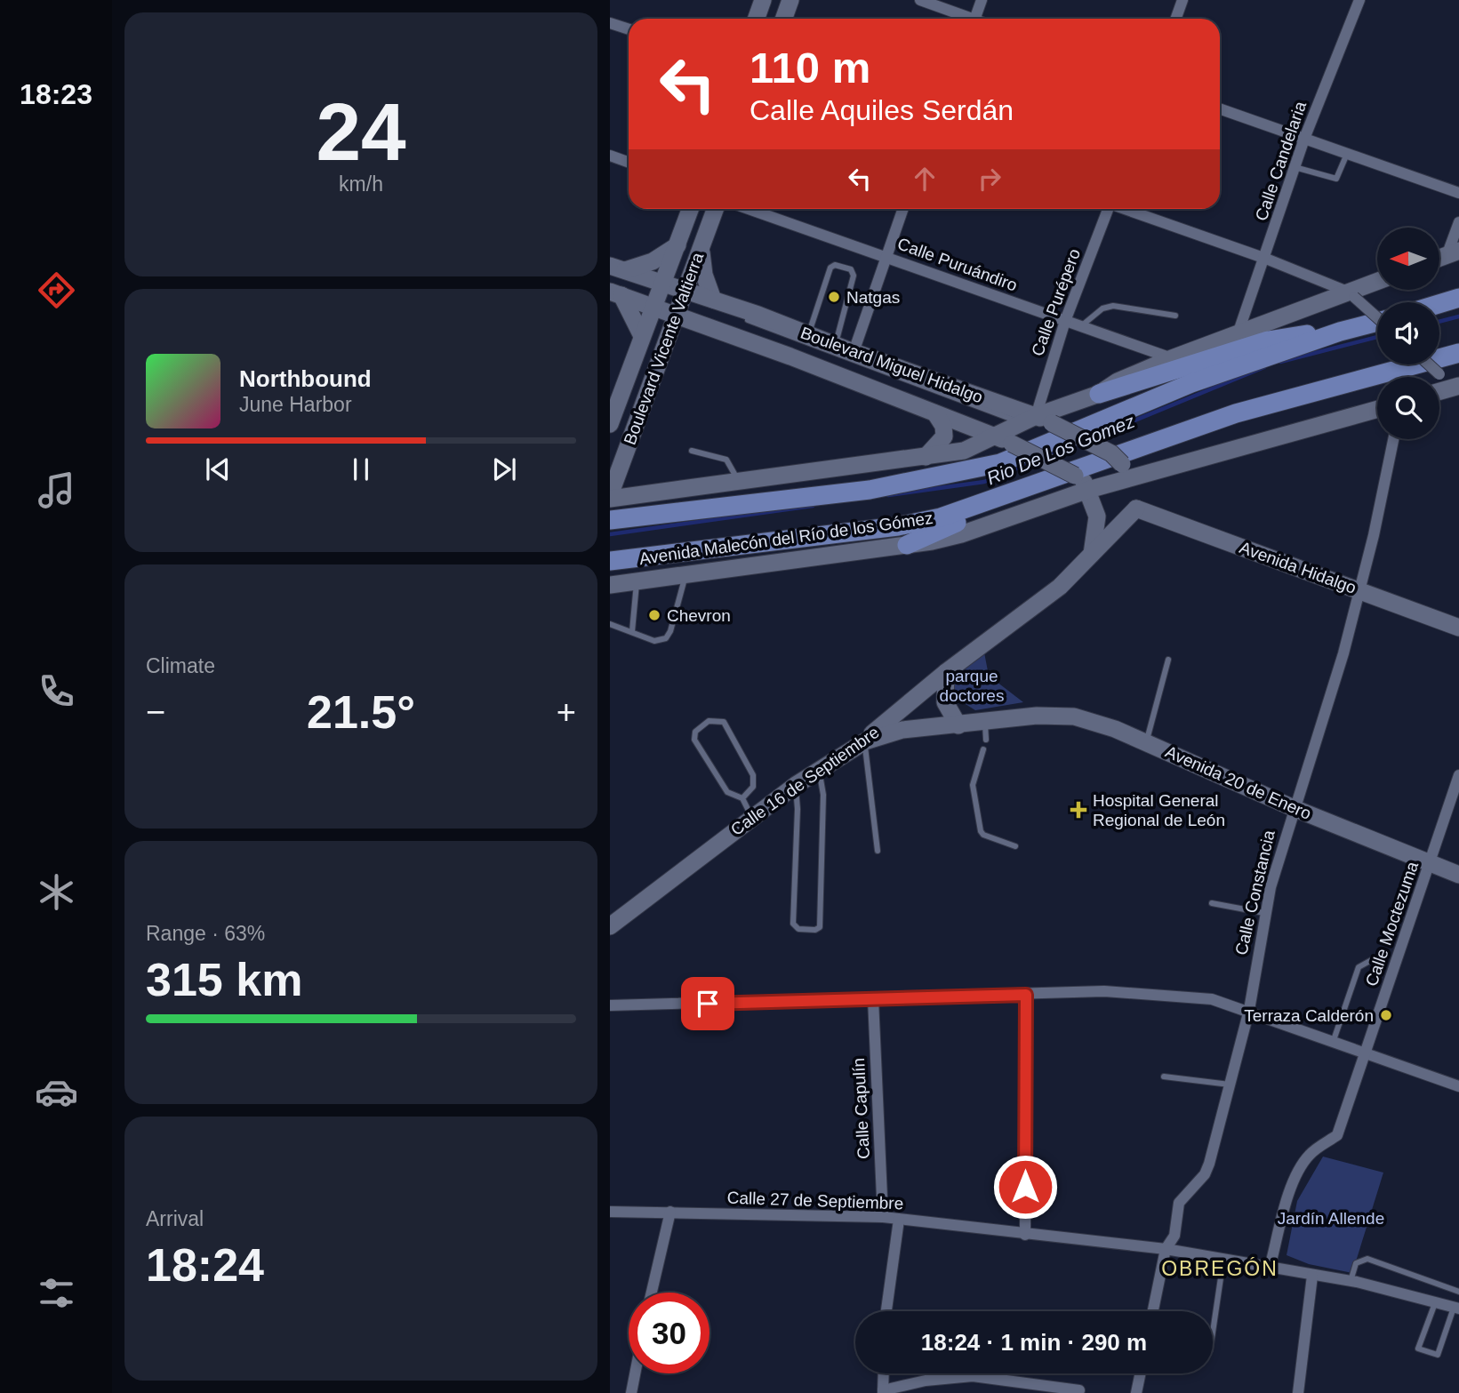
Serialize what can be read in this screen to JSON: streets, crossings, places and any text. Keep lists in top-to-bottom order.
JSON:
{
  "streets": {
    "main road": ["Avenida Malecón del Río de los Gómez"],
    "street": [
      "Calle Candelaria",
      "Calle Puruándiro",
      "Calle Purépero",
      "Boulevard Vicente Valtierra",
      "Boulevard Miguel Hidalgo",
      "Avenida Hidalgo",
      "Calle 16 de Septiembre",
      "Avenida 20 de Enero",
      "Calle Constancia",
      "Calle Moctezuma",
      "Calle Capulín",
      "Calle 27 de Septiembre"
    ]
  },
  "crossings": [
    ["Calle Puruándiro", "Calle Purépero"],
    ["Calle Purépero", "Boulevard Miguel Hidalgo"],
    ["Boulevard Vicente Valtierra", "Boulevard Miguel Hidalgo"],
    ["Boulevard Miguel Hidalgo", "Avenida Malecón del Río de los Gómez"],
    ["Boulevard Miguel Hidalgo", "Calle 16 de Septiembre"],
    ["Avenida Hidalgo", "Calle 16 de Septiembre"],
    ["Avenida Hidalgo", "Calle Constancia"],
    ["Calle 16 de Septiembre", "Avenida 20 de Enero"],
    ["Avenida 20 de Enero", "Calle Constancia"],
    ["Avenida 20 de Enero", "Calle Moctezuma"],
    ["Calle Constancia", "Calle 27 de Septiembre"],
    ["Calle Moctezuma", "Calle 27 de Septiembre"],
    ["Calle Capulín", "Calle 27 de Septiembre"]
  ],
  "districts": ["OBREGÓN"],
  "water": ["Rio De Los Gomez"],
  "parks": ["parque doctores", "Jardín Allende"],
  "places": {
    "other": ["Natgas", "Chevron", "Terraza Calderón"],
    "health": ["Hospital General Regional de León"]
  },
  "north": "left",
  "page": {
    "tabs": "18:23",
    "tile": [
      ["24", "km/h"],
      "Climate",
      ["Range · 63%", "315 km"],
      ["Arrival", "18:24"]
    ],
    "turn": ["110 m", "Calle Aquiles Serdán"],
    "song": ["Northbound", "June Harbor"],
    "heat": ["−", "21.5°", "+"],
    "limit": "30",
    "trip": "18:24 · 1 min · 290 m"
  }
}
